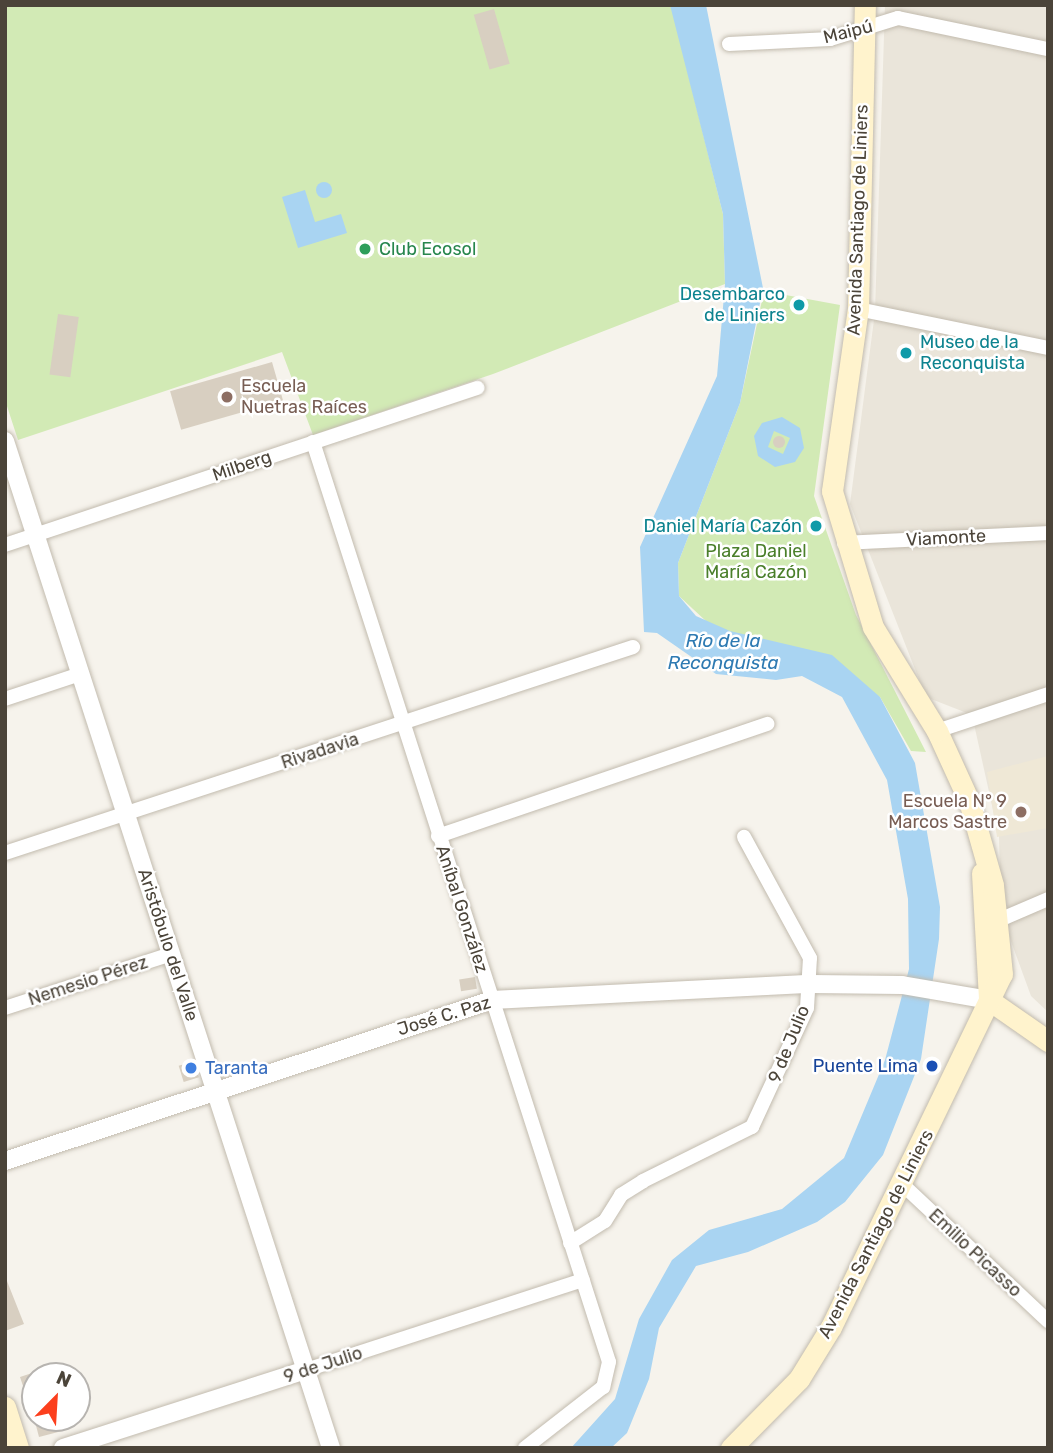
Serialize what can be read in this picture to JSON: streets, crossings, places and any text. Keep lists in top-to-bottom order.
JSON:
{
  "streets": {
    "main road": ["Avenida Santiago de Liniers"],
    "street": [
      "Maipú",
      "Milberg",
      "Viamonte",
      "Rivadavia",
      "Aníbal González",
      "Aristóbulo del Valle",
      "Nemesio Pérez",
      "José C. Paz",
      "9 de Julio",
      "Emilio Picasso"
    ]
  },
  "crossings": [
    ["Maipú", "Avenida Santiago de Liniers"],
    ["Avenida Santiago de Liniers", "Viamonte"],
    ["Avenida Santiago de Liniers", "José C. Paz"],
    ["Avenida Santiago de Liniers", "Emilio Picasso"],
    ["Milberg", "Aníbal González"],
    ["Milberg", "Aristóbulo del Valle"],
    ["Rivadavia", "Aníbal González"],
    ["Rivadavia", "Aristóbulo del Valle"],
    ["Aníbal González", "José C. Paz"],
    ["Aníbal González", "9 de Julio"],
    ["Aristóbulo del Valle", "Nemesio Pérez"],
    ["Aristóbulo del Valle", "José C. Paz"],
    ["Aristóbulo del Valle", "9 de Julio"],
    ["José C. Paz", "9 de Julio"]
  ],
  "water": ["Río de la Reconquista"],
  "parks": ["Plaza Daniel María Cazón"],
  "places": [
    "Club Ecosol",
    "Desembarco de Liniers",
    "Museo de la Reconquista",
    "Escuela Nuetras Raíces",
    "Daniel María Cazón",
    "Escuela N° 9 Marcos Sastre",
    "Puente Lima",
    "Taranta"
  ],
  "north": "top right"
}
